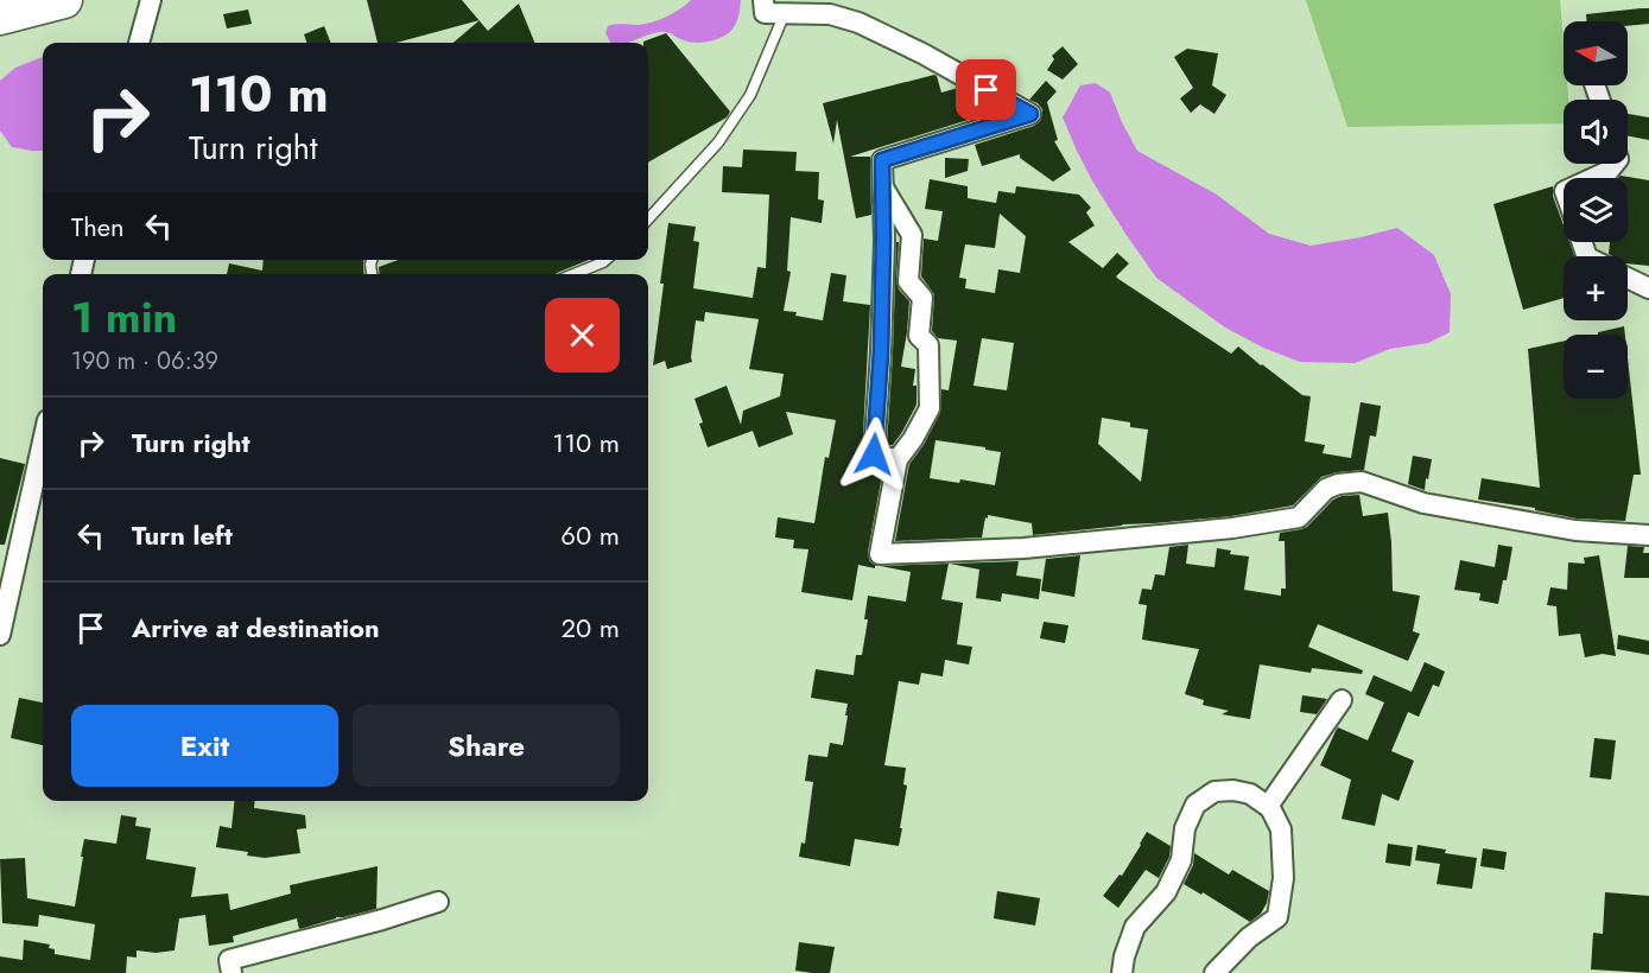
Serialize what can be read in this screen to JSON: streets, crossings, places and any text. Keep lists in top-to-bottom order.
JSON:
{
  "north": "left",
  "page": {
    "map_buttons": ["+", "−"],
    "turn": ["110 m", "Turn right"],
    "then": "Then",
    "heading": ["1 min", "190 m · 06:39"],
    "list": [
      {
        "name": "Turn right",
        "value": "110 m"
      },
      {
        "name": "Turn left",
        "value": "60 m"
      },
      {
        "name": "Arrive at destination",
        "value": "20 m"
      }
    ],
    "buttons": ["Exit", "Share"]
  }
}
